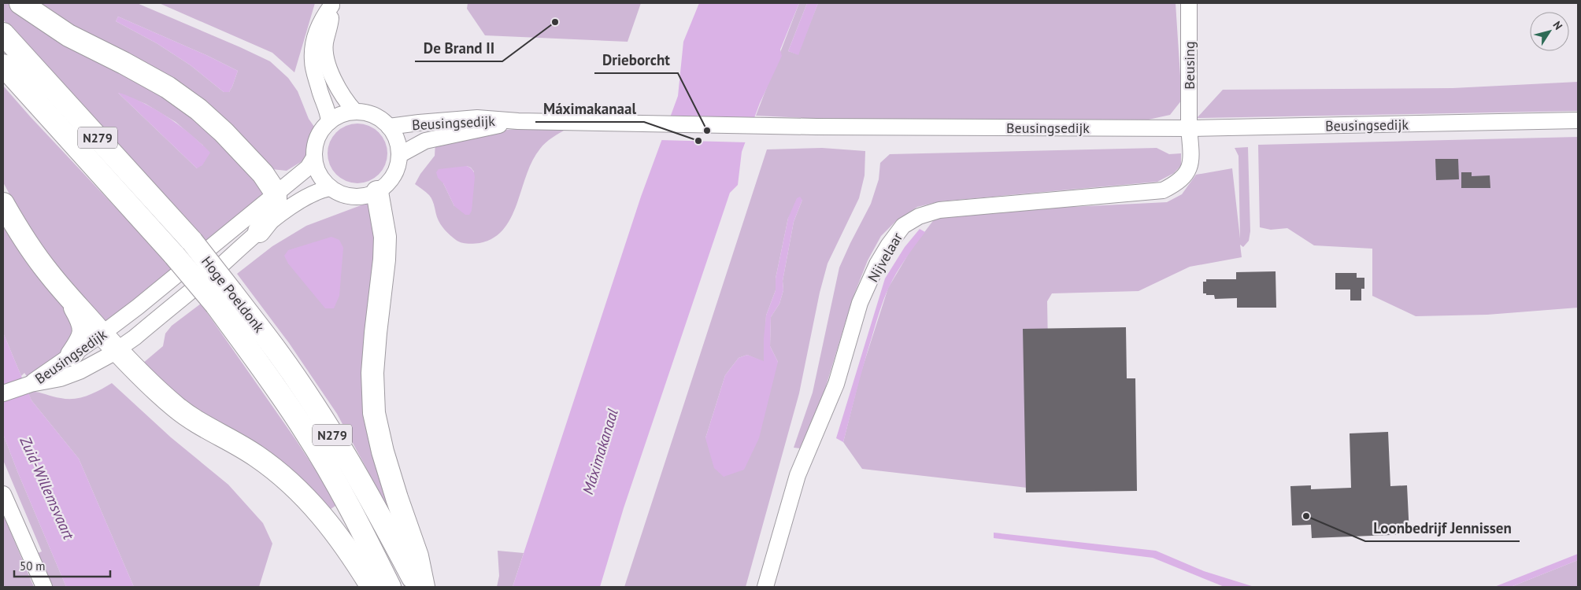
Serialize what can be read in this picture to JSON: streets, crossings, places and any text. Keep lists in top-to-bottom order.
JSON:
{
  "streets": {
    "highway": ["N279", "Hoge Poeldonk"],
    "street": ["Beusing", "Beusingsedijk", "Nijvelaar"]
  },
  "crossings": [
    ["Beusing", "Beusingsedijk"],
    ["Beusing", "Nijvelaar"],
    ["Beusingsedijk", "Nijvelaar"]
  ],
  "water": ["Máximakanaal", "Zuid-Willemsvaart"],
  "places": [
    "De Brand II",
    "Drieborcht",
    "Máximakanaal",
    "Loonbedrijf Jennissen"
  ],
  "scale_bar": "50 m",
  "north": "top right"
}
